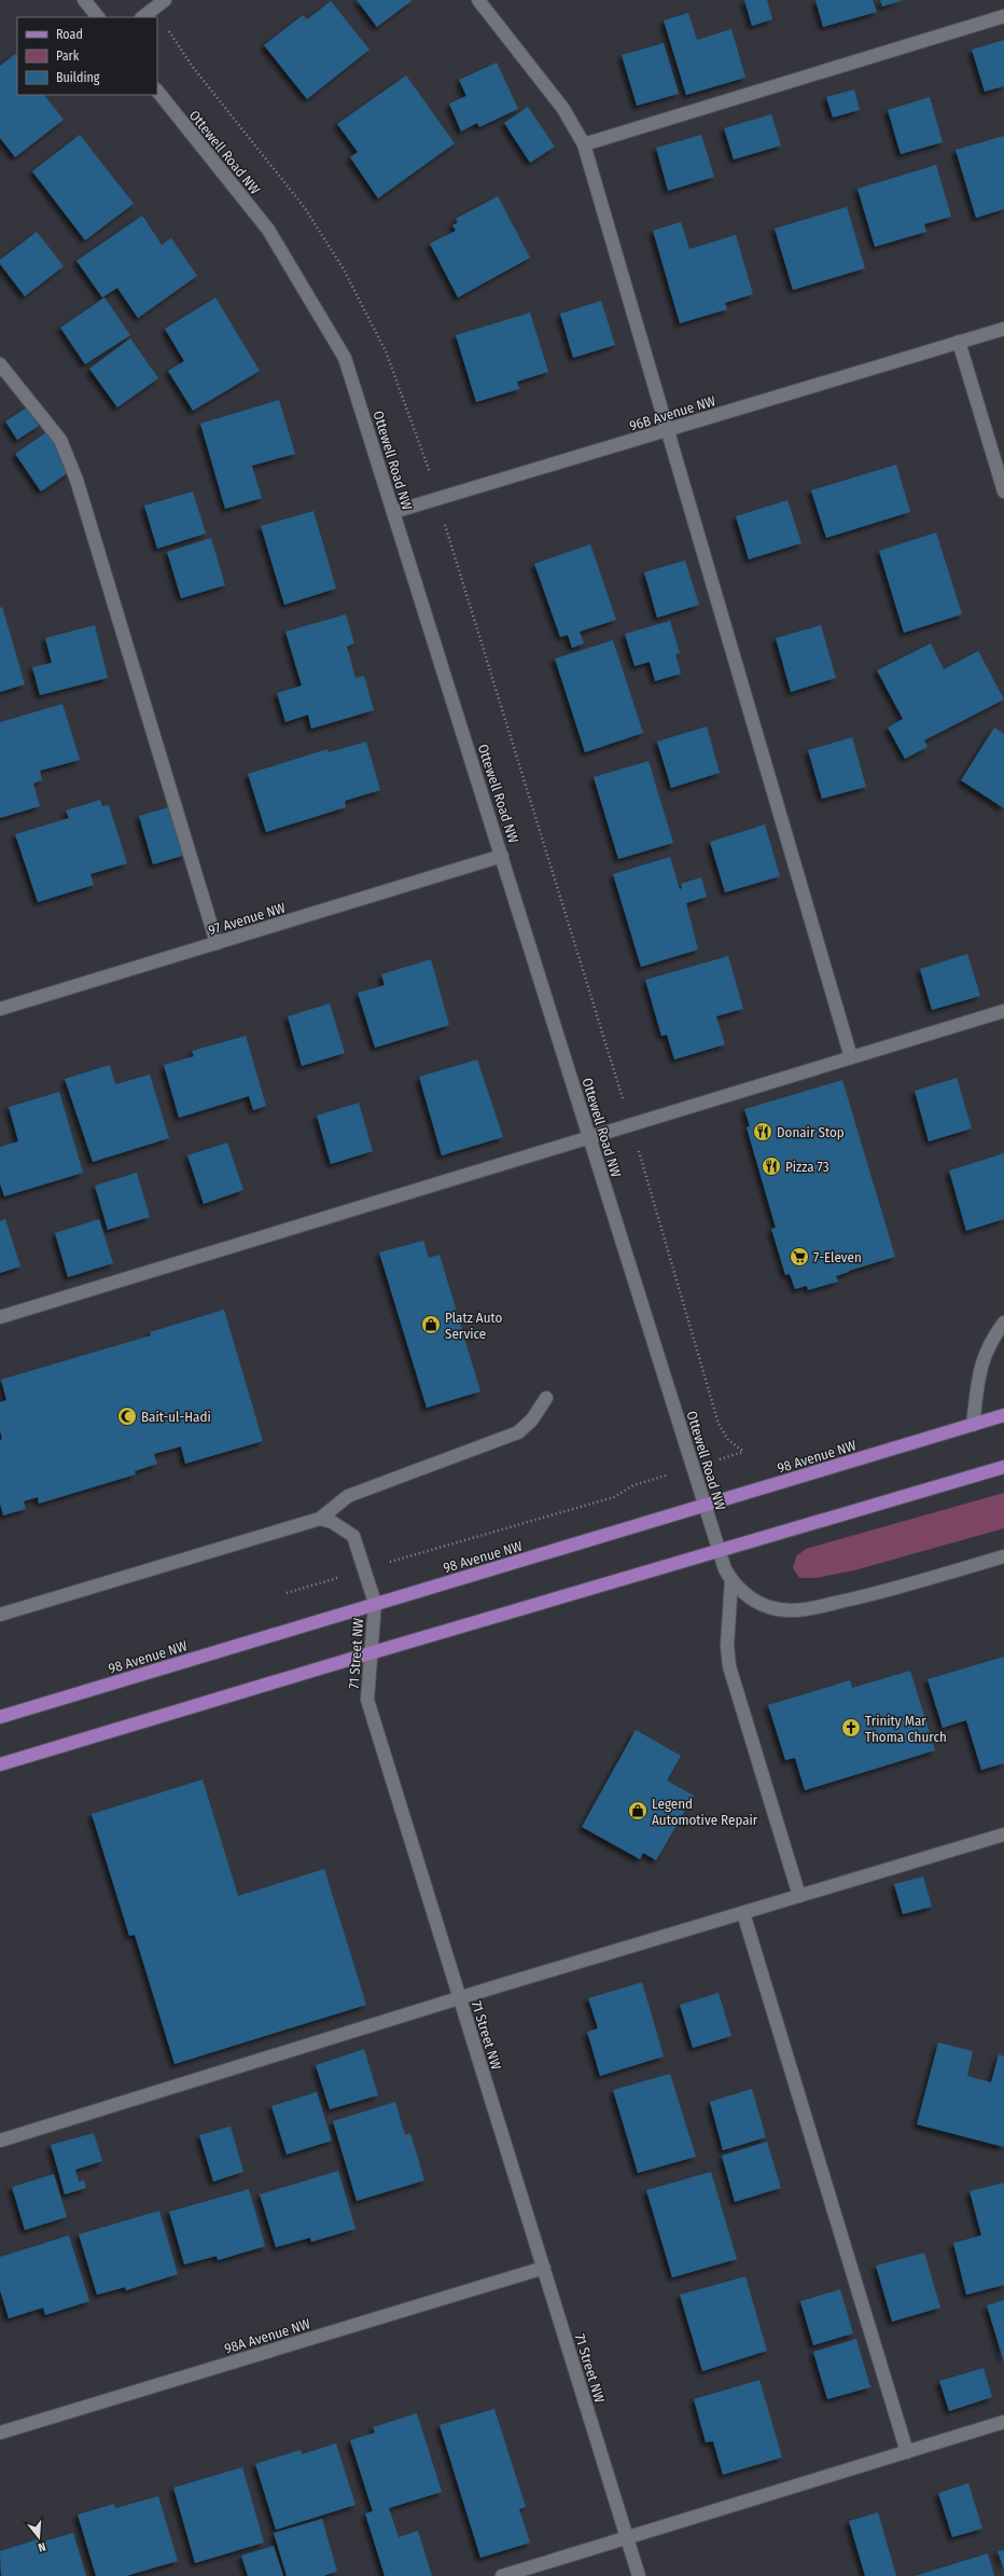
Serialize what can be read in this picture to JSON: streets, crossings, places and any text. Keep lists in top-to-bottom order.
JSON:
{
  "streets": {
    "main road": ["98 Avenue NW"],
    "street": [
      "Ottewell Road NW",
      "96B Avenue NW",
      "97 Avenue NW",
      "71 Street NW",
      "98A Avenue NW"
    ]
  },
  "crossings": [
    ["Ottewell Road NW", "96B Avenue NW"],
    ["Ottewell Road NW", "97 Avenue NW"],
    ["Ottewell Road NW", "98 Avenue NW"],
    ["98 Avenue NW", "71 Street NW"],
    ["71 Street NW", "98A Avenue NW"]
  ],
  "places": {
    "restaurant": ["Donair Stop", "Pizza 73"],
    "supermarket": ["7-Eleven"],
    "shop": ["Platz Auto Service", "Legend Automotive Repair"],
    "mosque": ["Bait-ul-Hadi"],
    "church": ["Trinity Mar Thoma Church"]
  },
  "legend": ["Road", "Park", "Building"],
  "north": "bottom"
}
